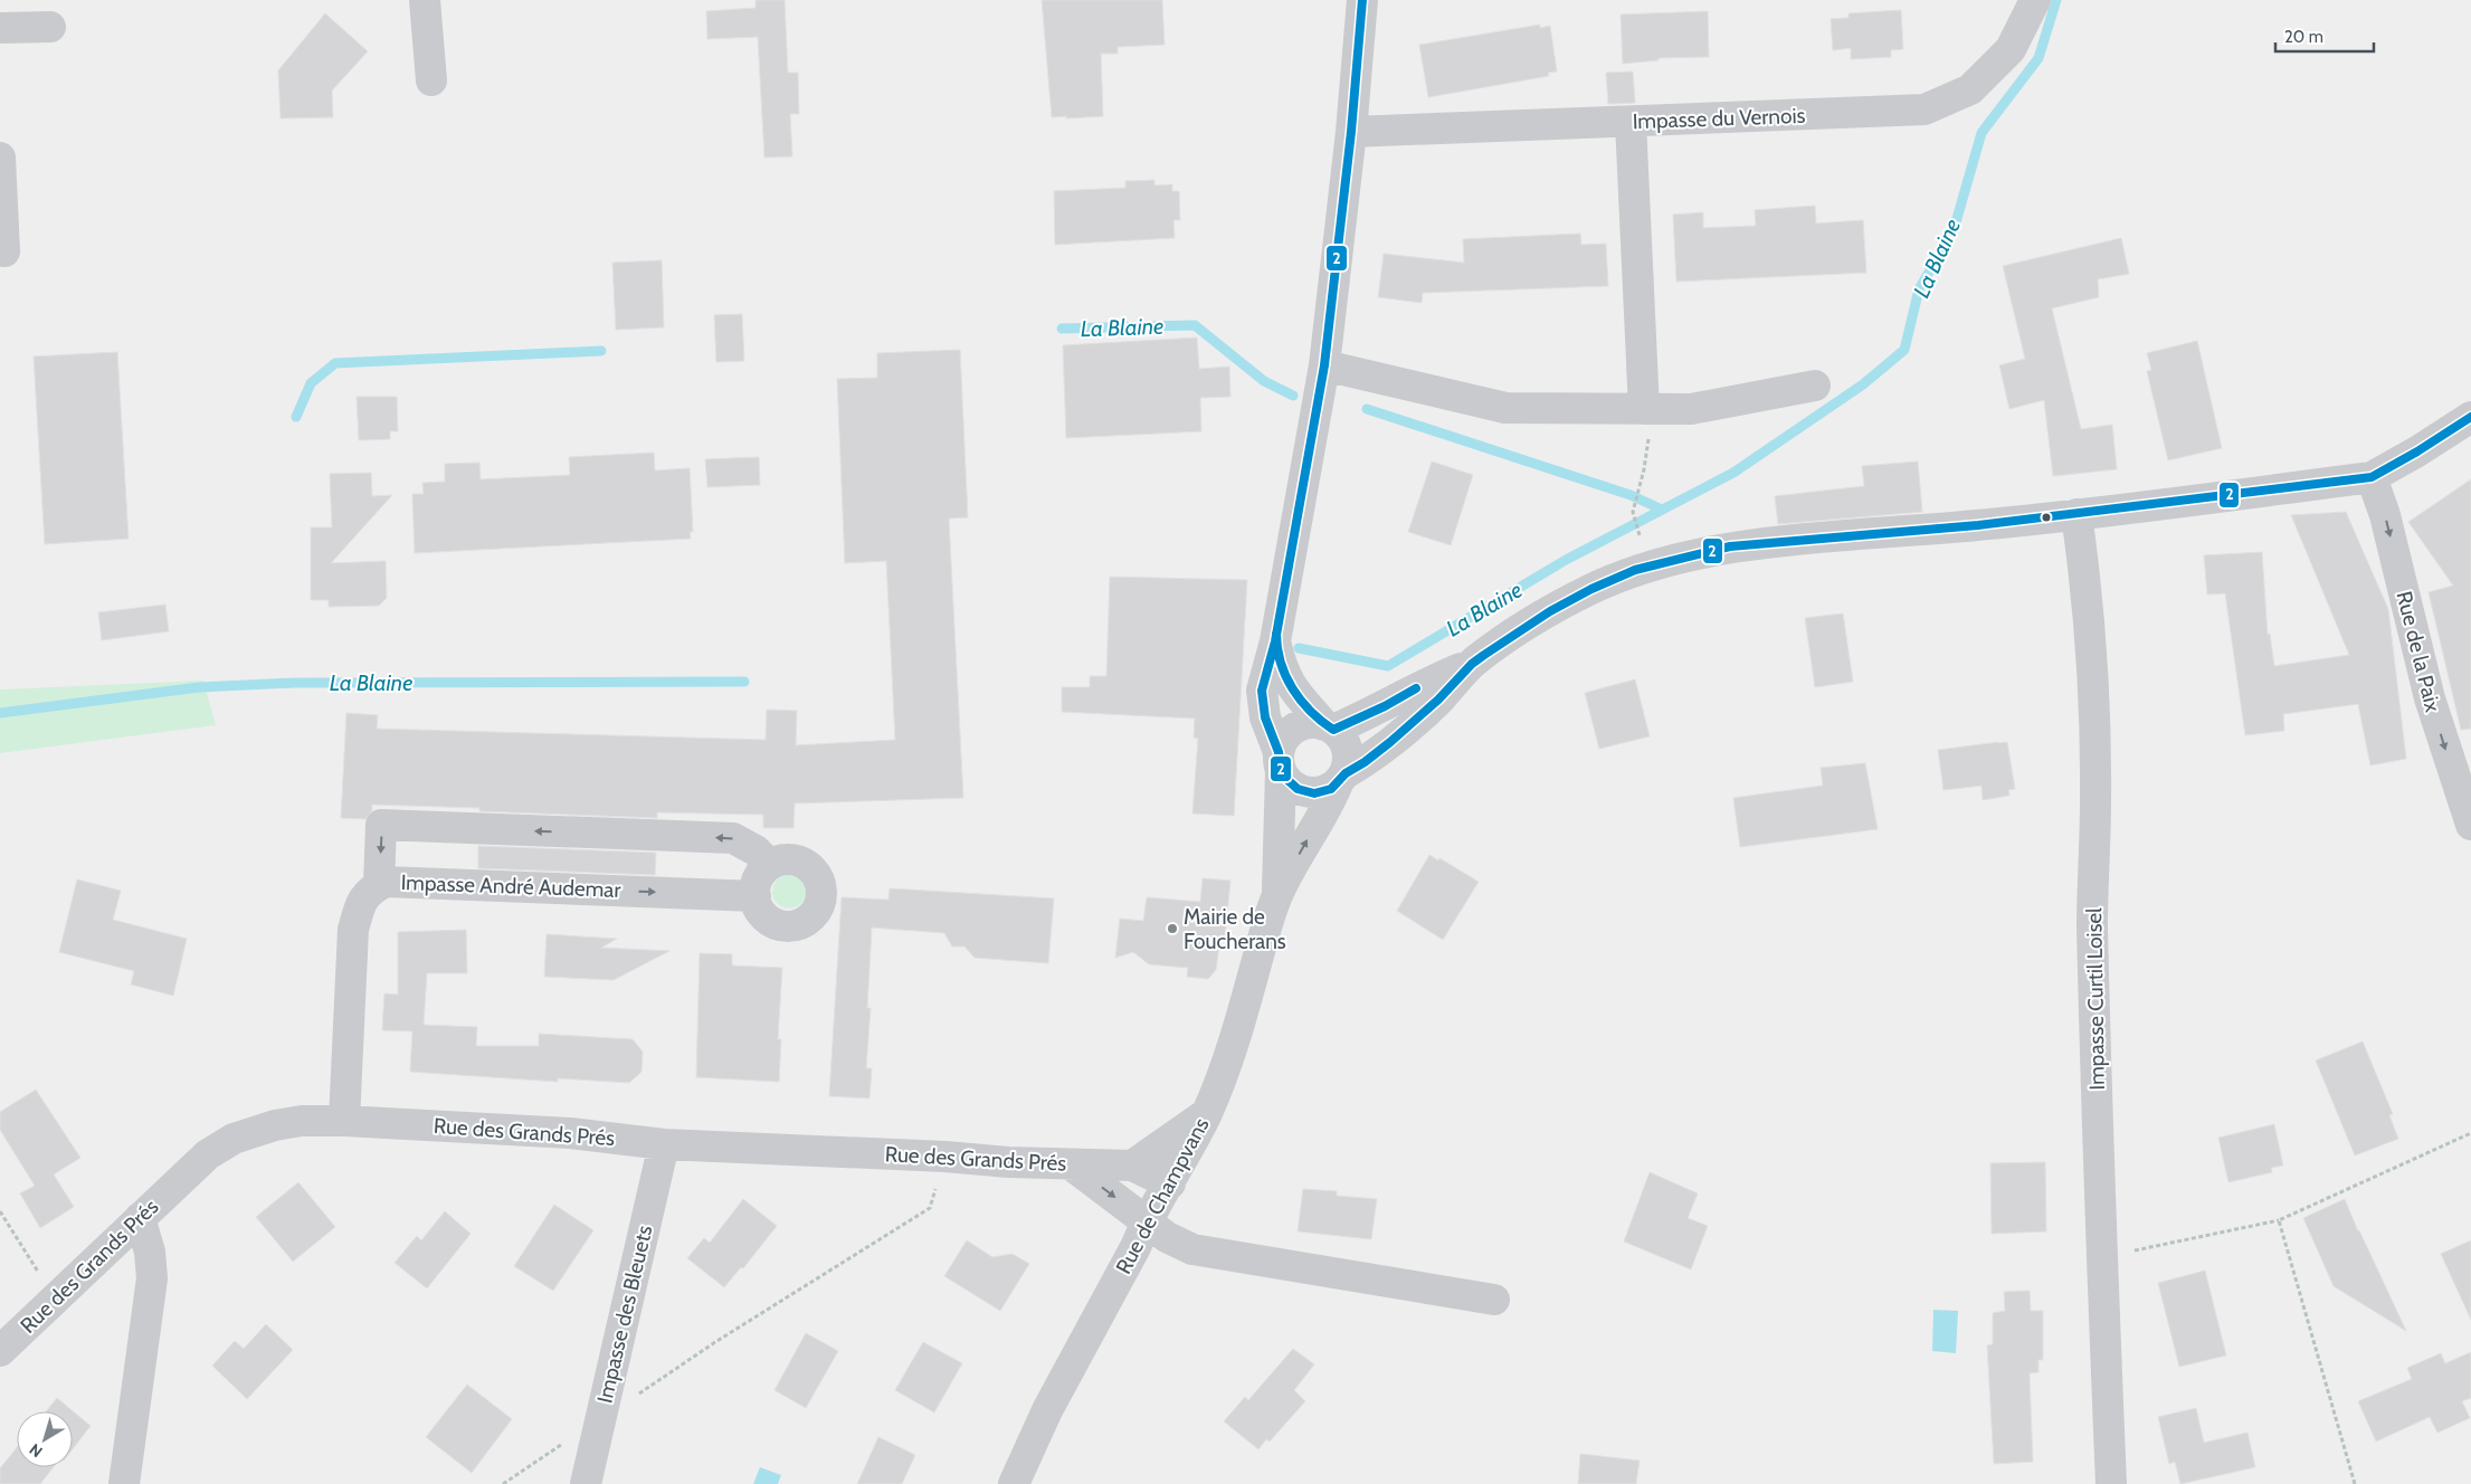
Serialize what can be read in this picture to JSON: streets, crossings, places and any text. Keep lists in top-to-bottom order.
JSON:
{
  "streets": {
    "street": [
      "Impasse du Vernois",
      "Rue de la Paix",
      "Impasse André Audemar",
      "Impasse Curtil Loisel",
      "Rue des Grands Prés",
      "Rue de Champvans",
      "Impasse des Bleuets"
    ]
  },
  "crossings": [
    ["Impasse André Audemar", "Rue des Grands Prés"],
    ["Rue des Grands Prés", "Rue de Champvans"],
    ["Rue des Grands Prés", "Impasse des Bleuets"]
  ],
  "one_way": ["Rue de la Paix", "Impasse André Audemar"],
  "water": ["La Blaine"],
  "places": ["Mairie de Foucherans"],
  "lines": ["transit line 2"],
  "scale_bar": "20 m",
  "north": "bottom left"
}
